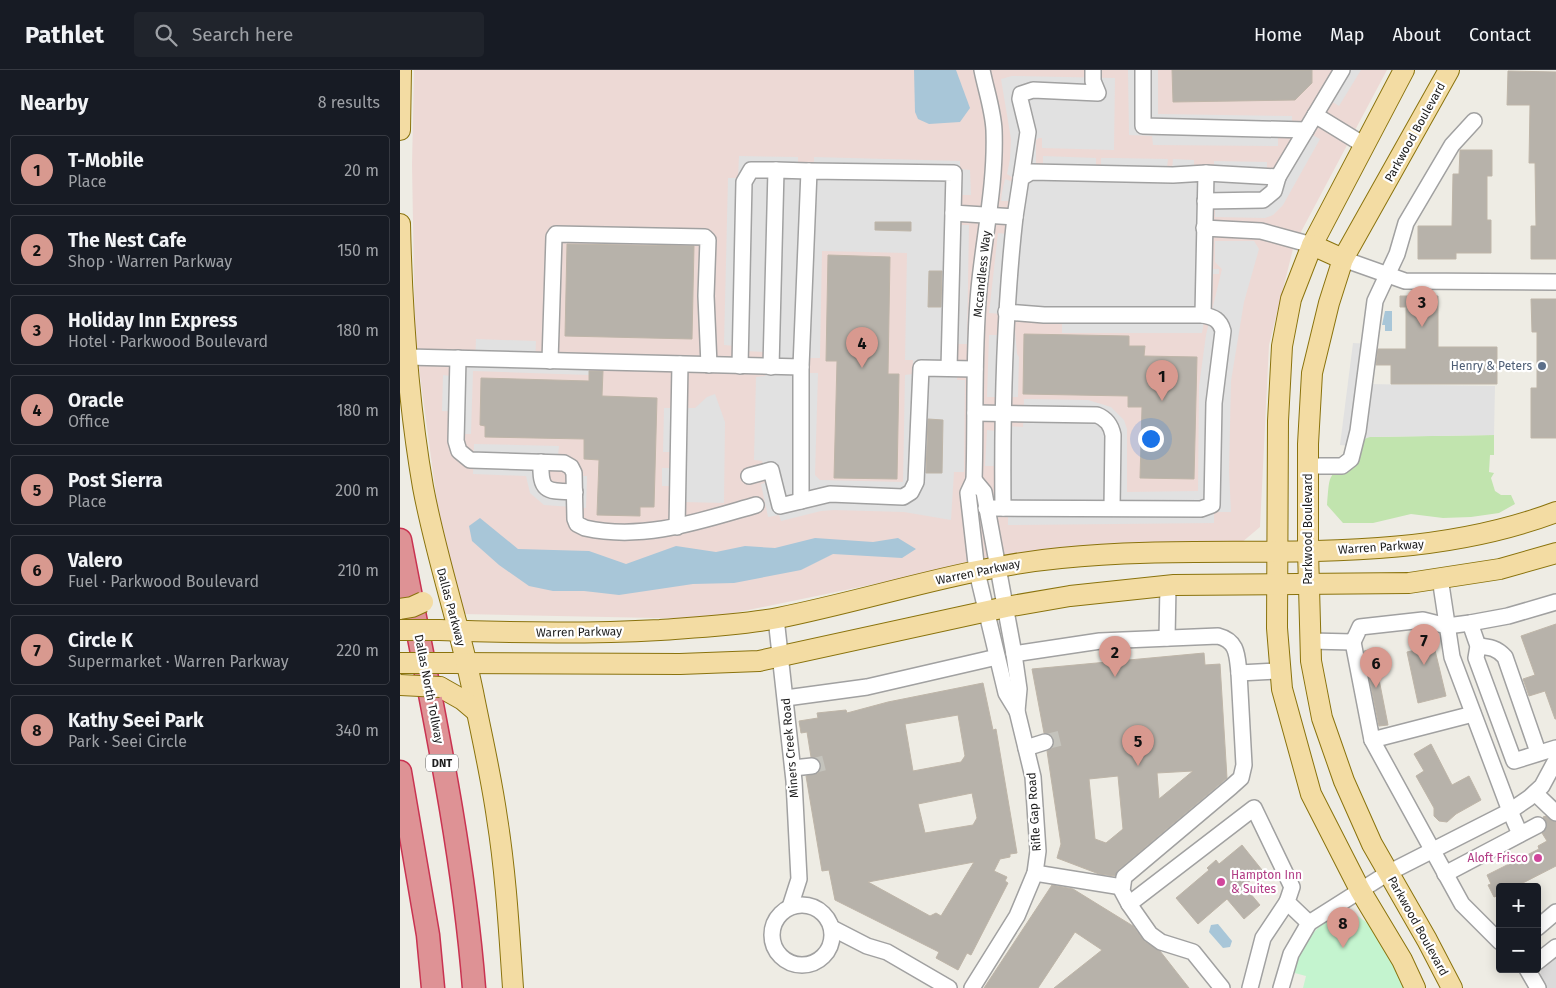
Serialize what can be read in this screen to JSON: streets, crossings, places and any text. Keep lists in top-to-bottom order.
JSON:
{
  "streets": {
    "highway": ["Dallas North Tollway", "DNT"],
    "main road": ["Parkwood Boulevard", "Warren Parkway", "Dallas Parkway"],
    "street": ["Mccandless Way", "Miners Creek Road", "Rifle Gap Road"]
  },
  "crossings": [
    ["Parkwood Boulevard", "Warren Parkway"],
    ["Mccandless Way", "Warren Parkway"],
    ["Mccandless Way", "Rifle Gap Road"],
    ["Warren Parkway", "Dallas Parkway"],
    ["Warren Parkway", "Miners Creek Road"],
    ["Warren Parkway", "Rifle Gap Road"]
  ],
  "places": ["Henry & Peters", "Aloft Frisco", "Hampton Inn & Suites"],
  "page": {
    "header": "Pathlet",
    "search": "Search here",
    "nav": [
      "Home",
      "Map",
      "About",
      "Contact"
    ],
    "heading": ["Nearby", "8 results"],
    "list": [
      {
        "mark": "1",
        "name": "T-Mobile",
        "note": "Place",
        "value": "20 m"
      },
      {
        "mark": "2",
        "name": "The Nest Cafe",
        "note": "Shop · Warren Parkway",
        "value": "150 m"
      },
      {
        "mark": "3",
        "name": "Holiday Inn Express",
        "note": "Hotel · Parkwood Boulevard",
        "value": "180 m"
      },
      {
        "mark": "4",
        "name": "Oracle",
        "note": "Office",
        "value": "180 m"
      },
      {
        "mark": "5",
        "name": "Post Sierra",
        "note": "Place",
        "value": "200 m"
      },
      {
        "mark": "6",
        "name": "Valero",
        "note": "Fuel · Parkwood Boulevard",
        "value": "210 m"
      },
      {
        "mark": "7",
        "name": "Circle K",
        "note": "Supermarket · Warren Parkway",
        "value": "220 m"
      },
      {
        "mark": "8",
        "name": "Kathy Seei Park",
        "note": "Park · Seei Circle",
        "value": "340 m"
      }
    ],
    "pins": [
      "3",
      "4",
      "1",
      "7",
      "2",
      "6",
      "5",
      "8"
    ],
    "map_buttons": ["+", "−"]
  }
}
